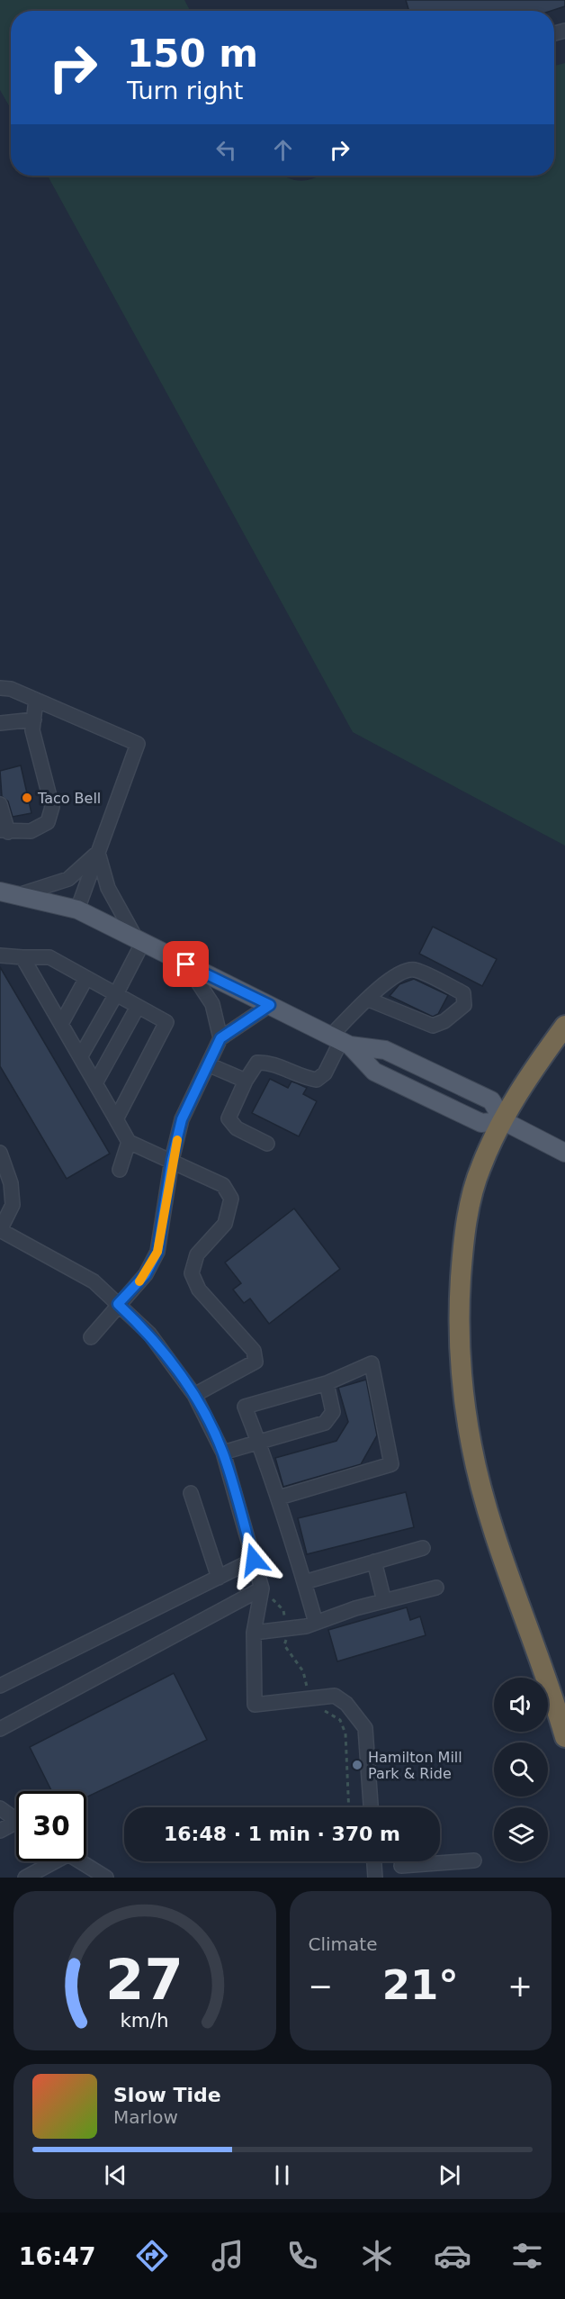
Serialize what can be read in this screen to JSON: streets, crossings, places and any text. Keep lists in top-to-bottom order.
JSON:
{
  "places": ["Taco Bell", "Hamilton Mill Park & Ride"],
  "page": {
    "turn": ["150 m", "Turn right"],
    "limit": "30",
    "trip": "16:48 · 1 min · 370 m",
    "tile": "Climate",
    "heat": ["−", "21°", "+"],
    "song": ["Slow Tide", "Marlow"],
    "tabs": "16:47",
    "gauge": ["27", "km/h"]
  }
}
